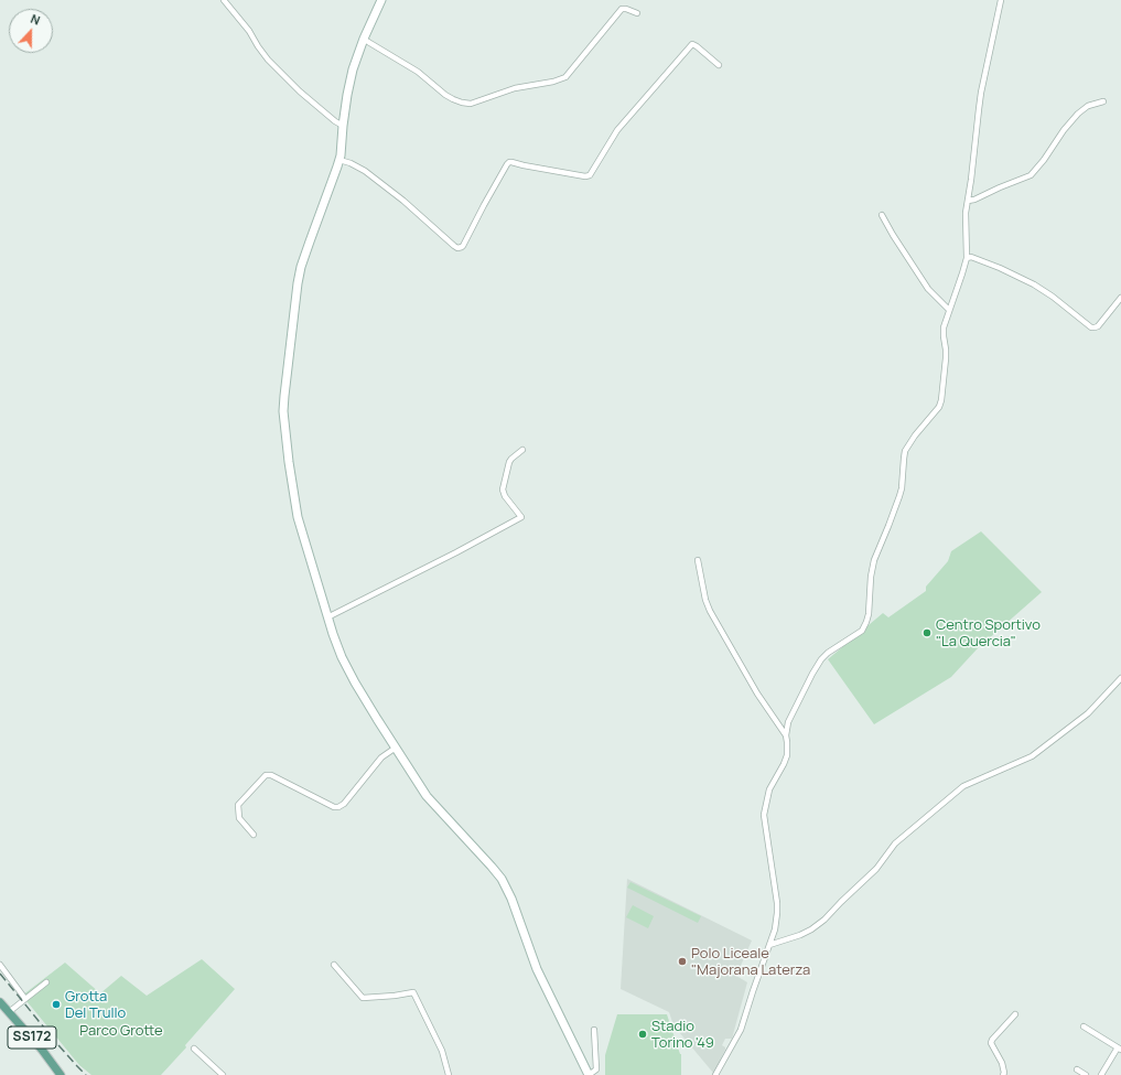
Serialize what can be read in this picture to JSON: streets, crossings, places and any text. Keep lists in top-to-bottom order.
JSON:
{
  "streets": {
    "main road": ["SS172"]
  },
  "parks": ["Parco Grotte"],
  "places": [
    "Centro Sportivo \"La Quercia\"",
    "Polo Liceale \"Majorana Laterza",
    "Grotta Del Trullo",
    "Stadio Torino '49"
  ],
  "north": "top"
}
